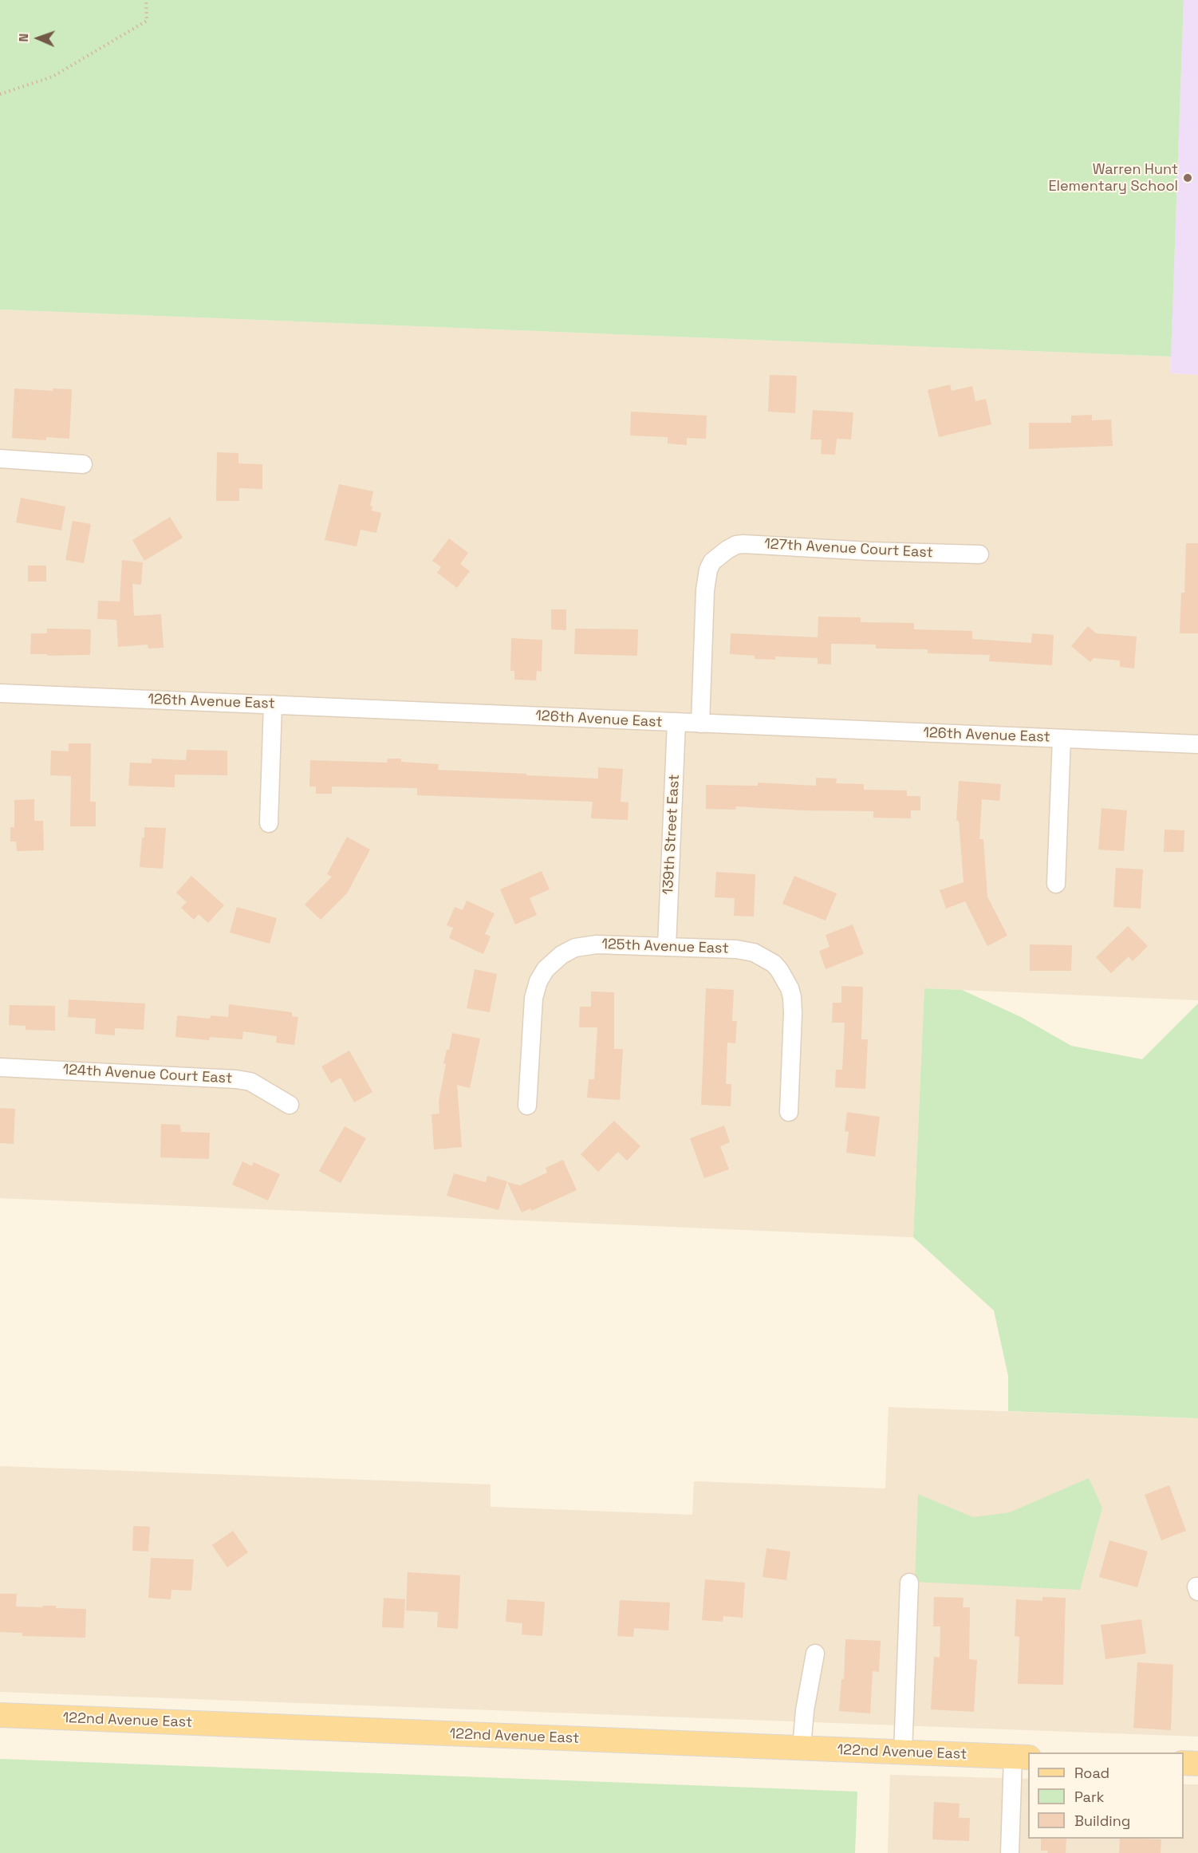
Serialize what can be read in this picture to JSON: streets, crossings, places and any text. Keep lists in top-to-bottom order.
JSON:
{
  "streets": {
    "main road": ["122nd Avenue East"],
    "street": [
      "127th Avenue Court East",
      "126th Avenue East",
      "139th Street East",
      "125th Avenue East",
      "124th Avenue Court East"
    ]
  },
  "crossings": [
    ["127th Avenue Court East", "126th Avenue East"],
    ["126th Avenue East", "139th Street East"],
    ["139th Street East", "125th Avenue East"]
  ],
  "places": ["Warren Hunt Elementary School"],
  "legend": ["Road", "Park", "Building"],
  "north": "left"
}
